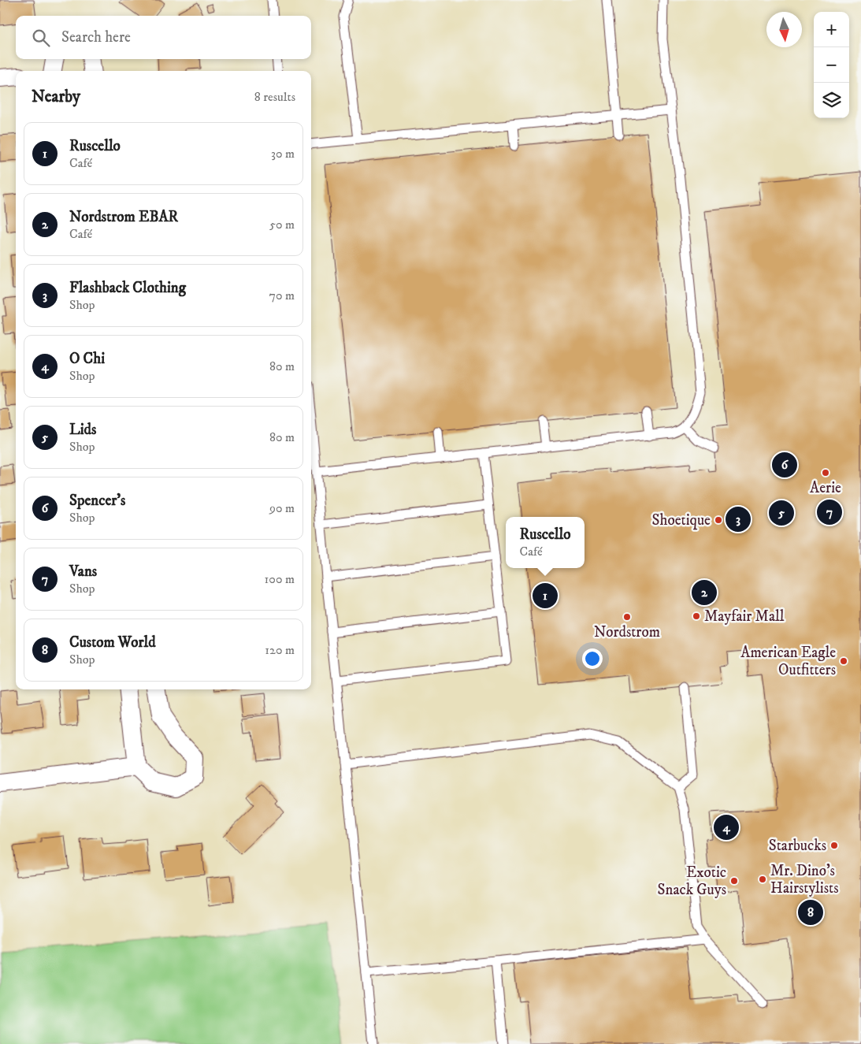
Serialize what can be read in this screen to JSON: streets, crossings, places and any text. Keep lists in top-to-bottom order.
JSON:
{
  "places": [
    "Aerie",
    "Shoetique",
    "Mayfair Mall",
    "Nordstrom",
    "American Eagle Outfitters",
    "Starbucks",
    "Mr. Dino's Hairstylists",
    "Exotic Snack Guys"
  ],
  "north": "bottom",
  "page": {
    "map_buttons": ["+", "−"],
    "search": "Search here",
    "heading": ["Nearby", "8 results"],
    "list": [
      {
        "mark": "1",
        "name": "Ruscello",
        "note": "Café",
        "value": "30 m"
      },
      {
        "mark": "2",
        "name": "Nordstrom EBAR",
        "note": "Café",
        "value": "50 m"
      },
      {
        "mark": "3",
        "name": "Flashback Clothing",
        "note": "Shop",
        "value": "70 m"
      },
      {
        "mark": "4",
        "name": "O Chi",
        "note": "Shop",
        "value": "80 m"
      },
      {
        "mark": "5",
        "name": "Lids",
        "note": "Shop",
        "value": "80 m"
      },
      {
        "mark": "6",
        "name": "Spencer's",
        "note": "Shop",
        "value": "90 m"
      },
      {
        "mark": "7",
        "name": "Vans",
        "note": "Shop",
        "value": "100 m"
      },
      {
        "mark": "8",
        "name": "Custom World",
        "note": "Shop",
        "value": "120 m"
      }
    ],
    "pins": [
      "6",
      "7",
      "5",
      "3",
      "2",
      "1",
      "4",
      "8"
    ],
    "popup": ["Ruscello", "Café"]
  }
}
